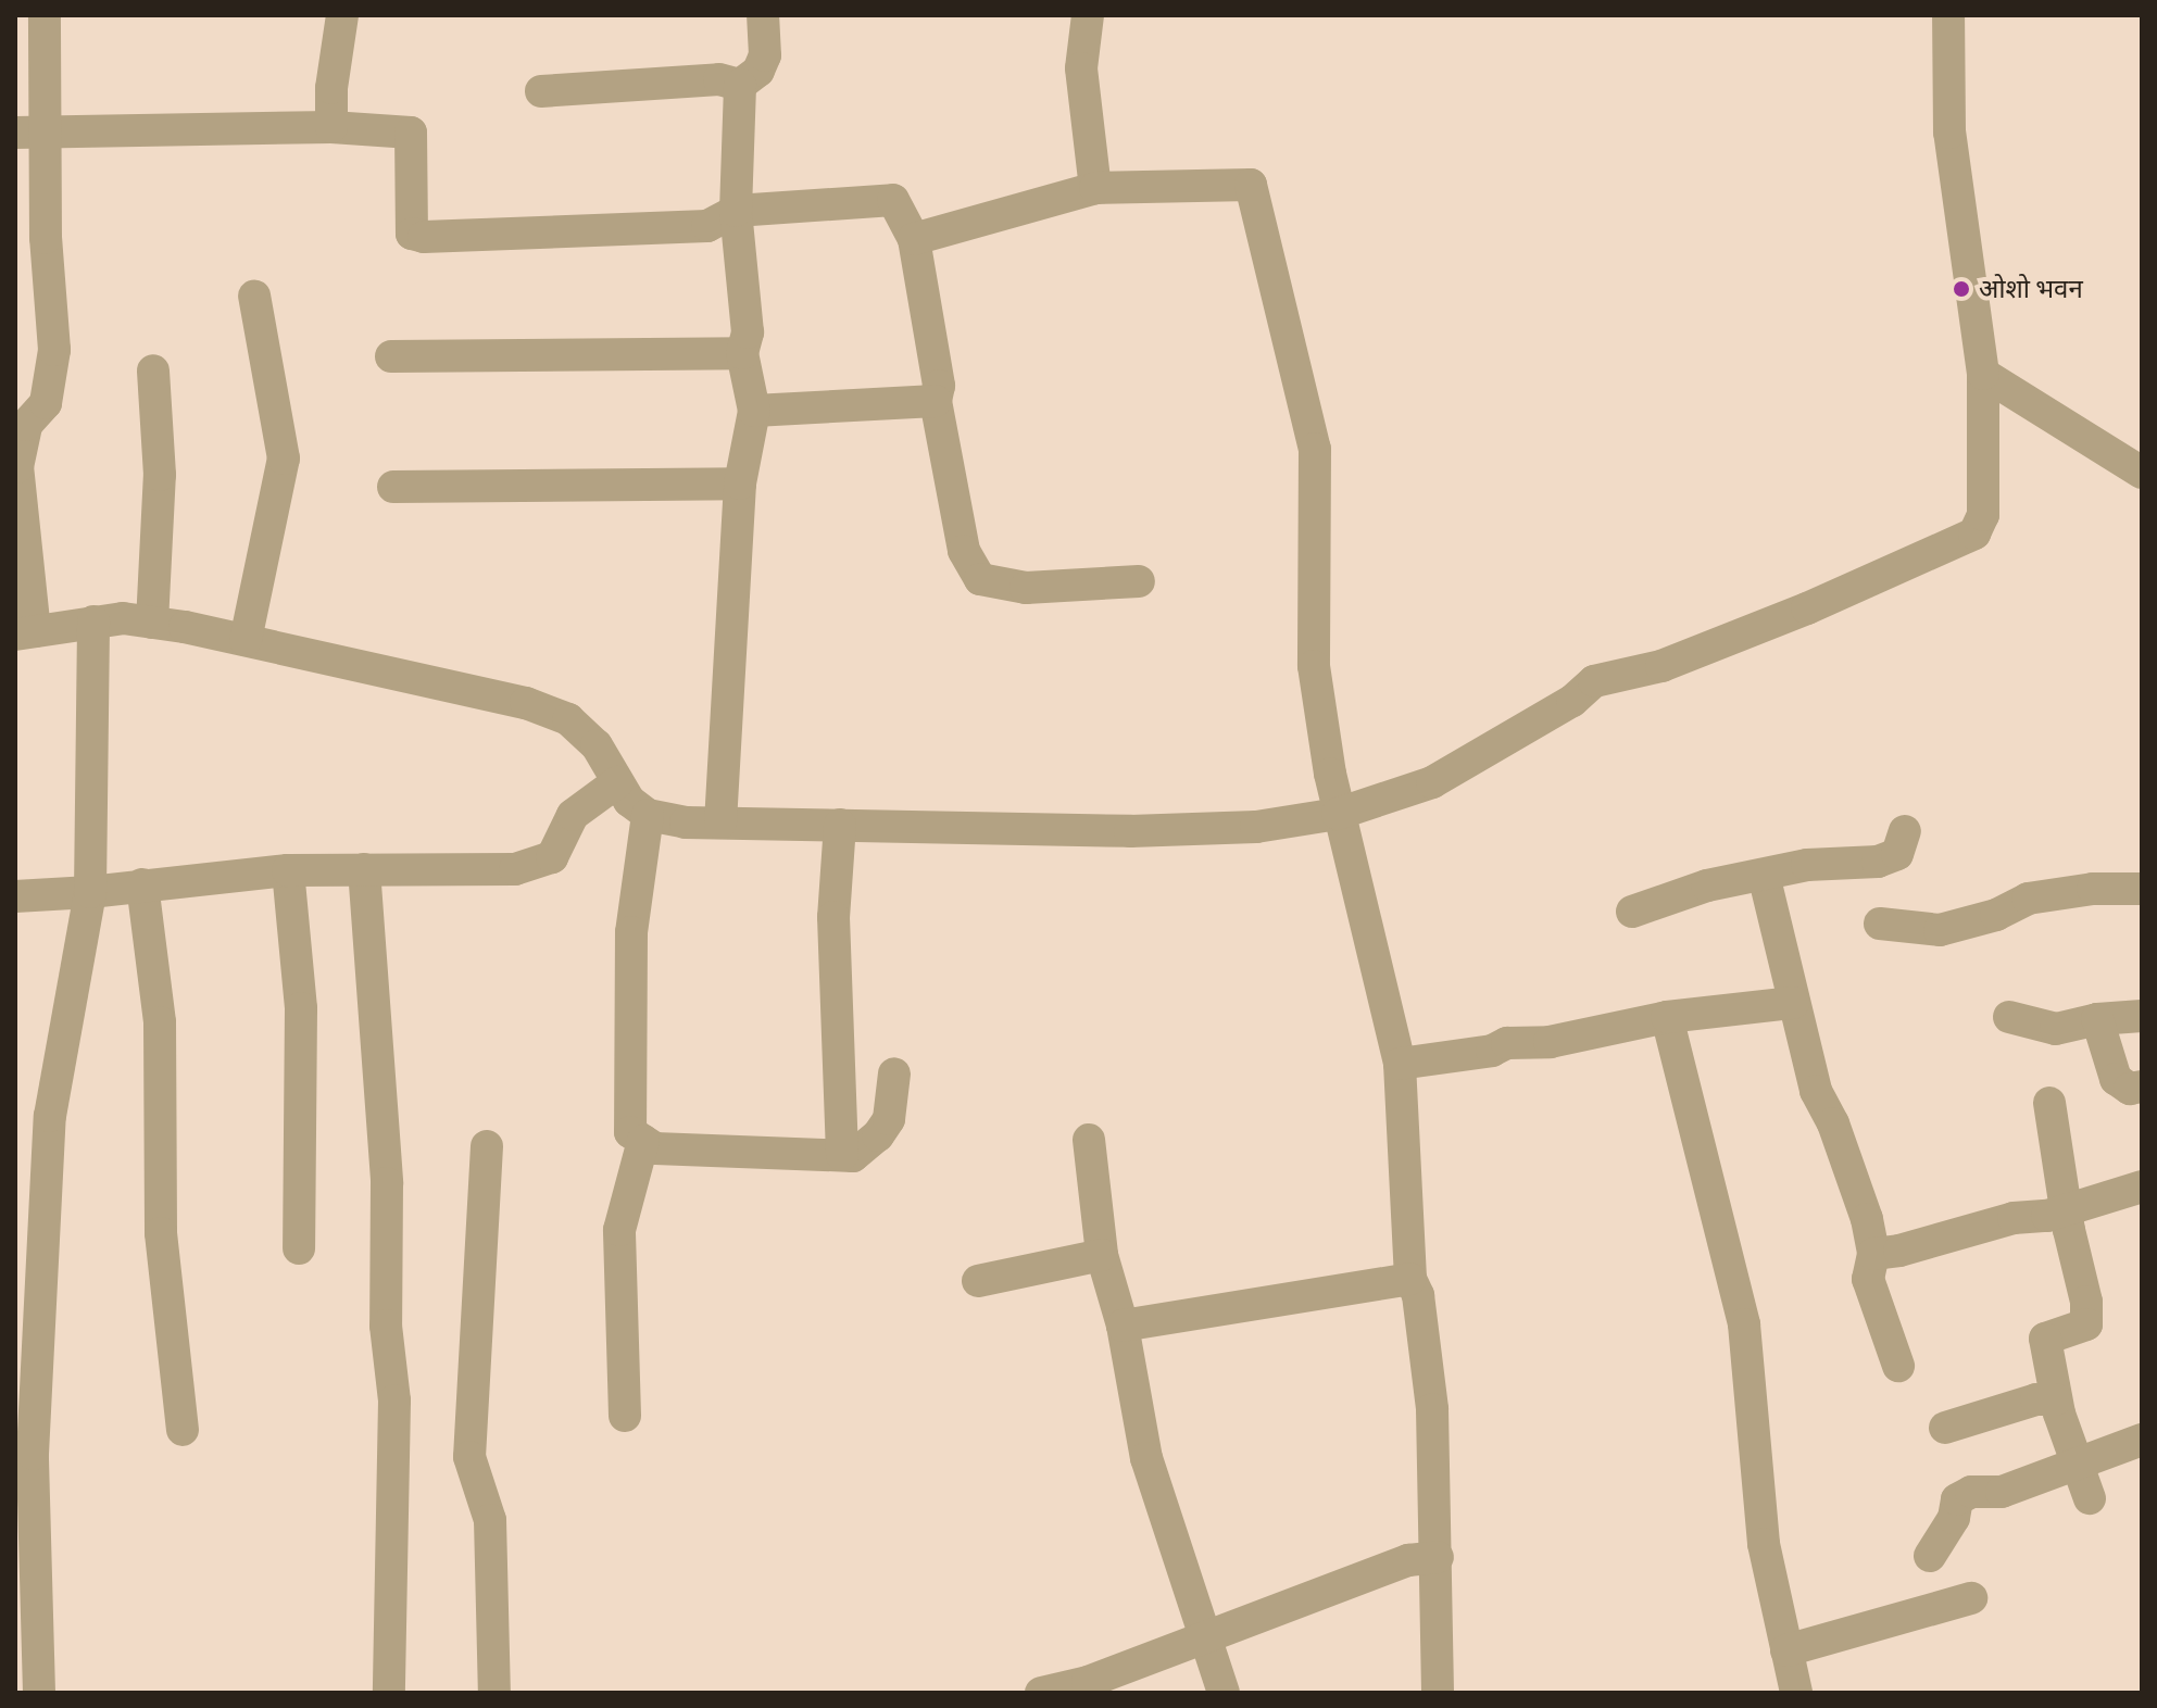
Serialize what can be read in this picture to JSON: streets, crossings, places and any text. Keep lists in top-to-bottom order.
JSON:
{
  "places": ["ओशो भवन"]
}
